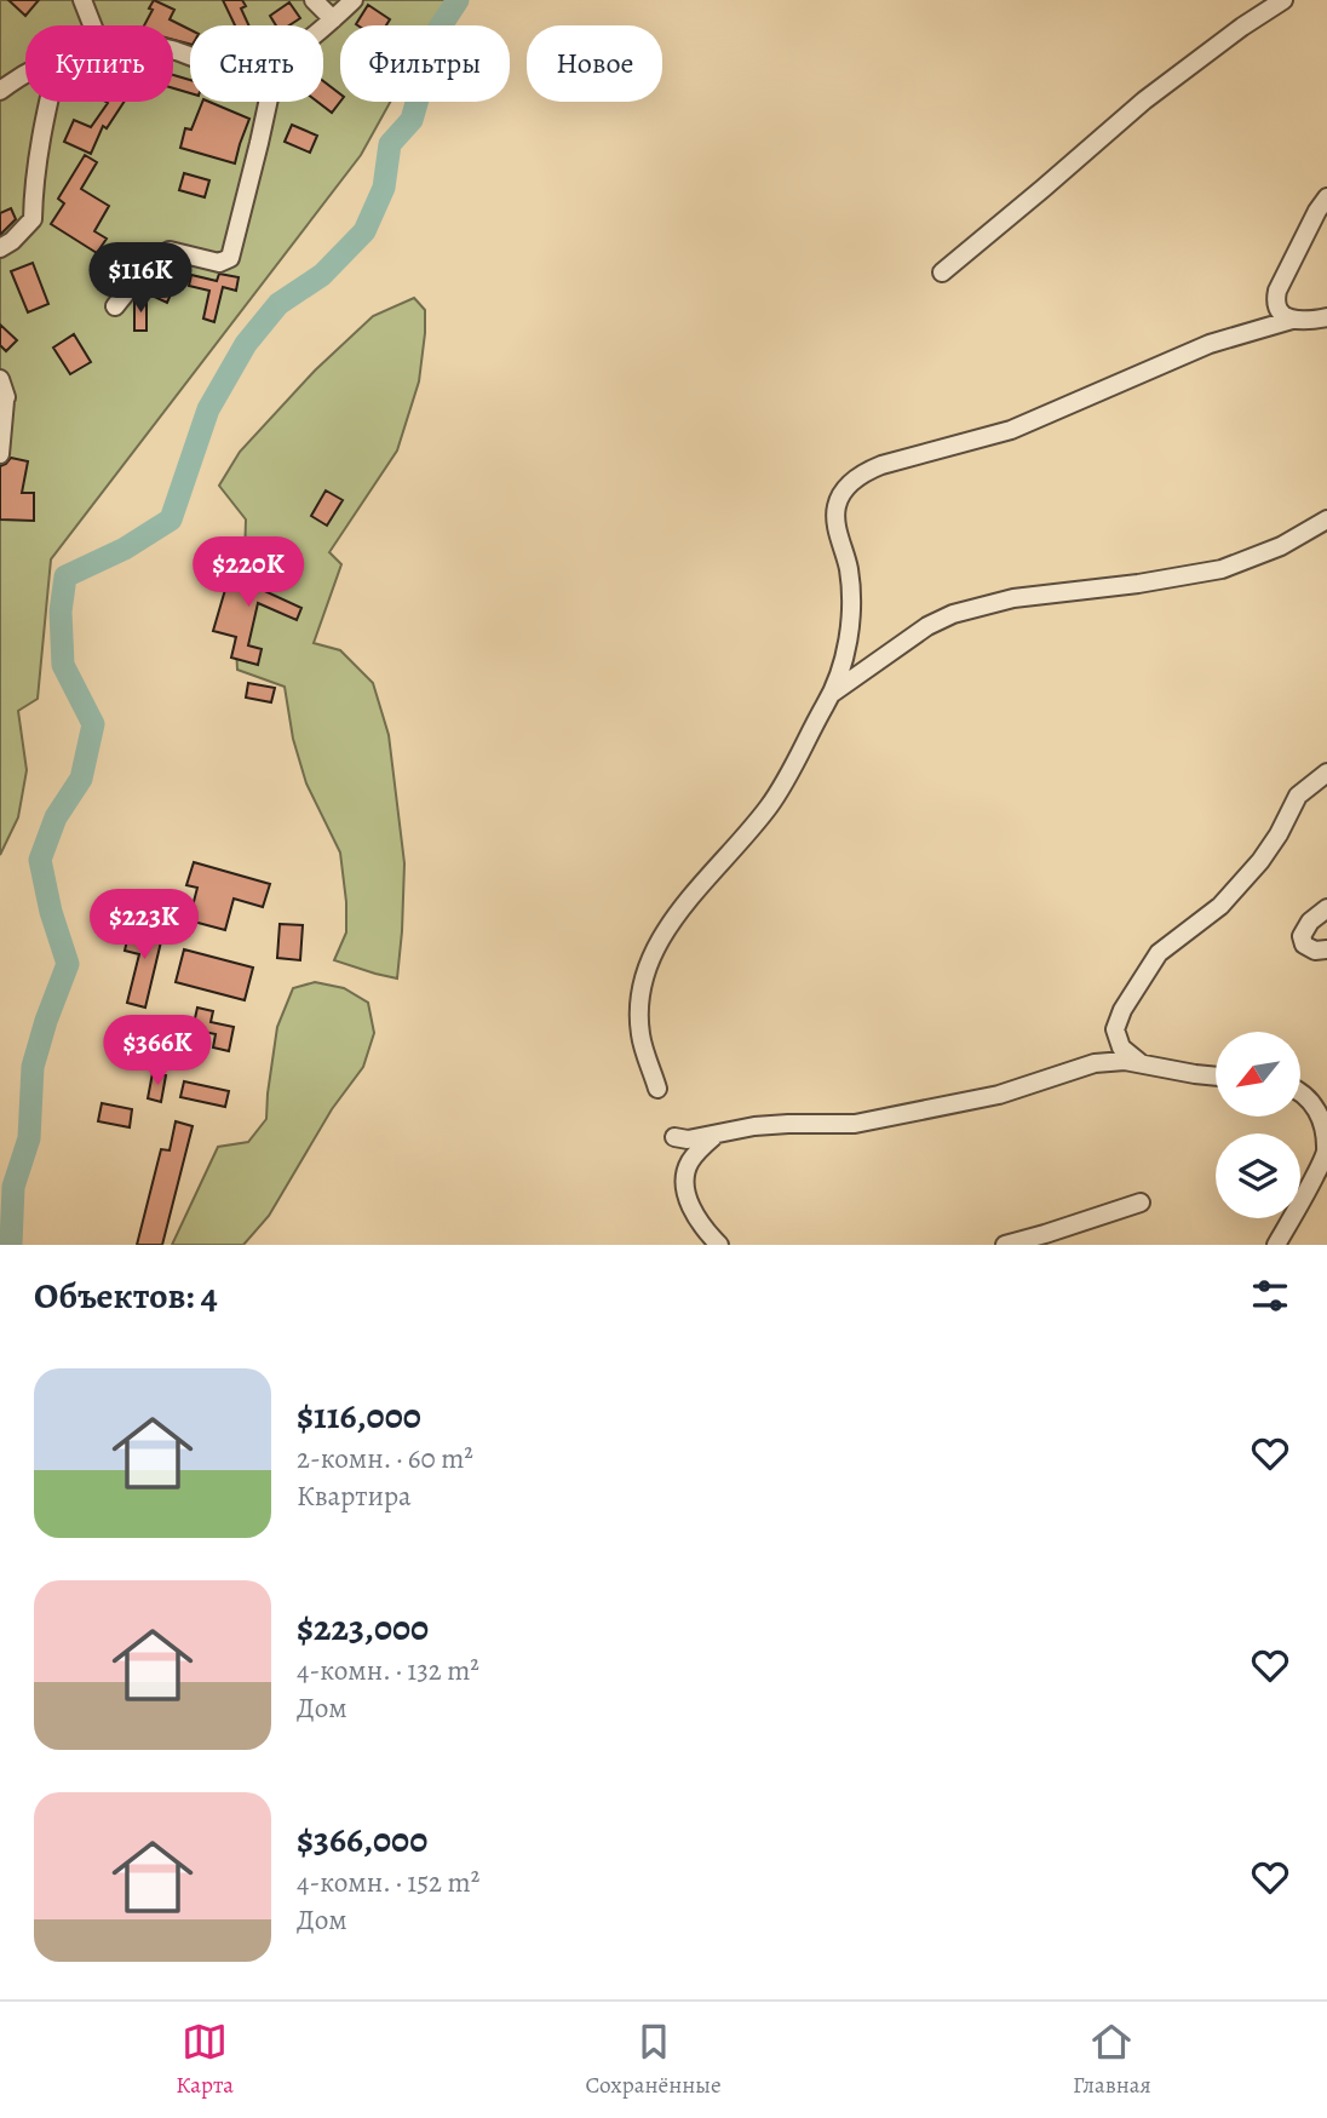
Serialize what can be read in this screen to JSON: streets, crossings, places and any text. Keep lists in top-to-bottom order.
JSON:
{
  "north": "bottom left",
  "page": {
    "chip": [
      "Купить",
      "Снять",
      "Фильтры",
      "Новое"
    ],
    "price": [
      "$116K",
      "$220K",
      "$223K",
      "$366K"
    ],
    "heading": "Объектов: 4",
    "list": [
      {
        "name": "$116,000",
        "note": "2-комн. · 60 m² · Квартира"
      },
      {
        "name": "$223,000",
        "note": "4-комн. · 132 m² · Дом"
      },
      {
        "name": "$366,000",
        "note": "4-комн. · 152 m² · Дом"
      }
    ],
    "tabs": ["Карта", "Сохранённые", "Главная"]
  }
}
